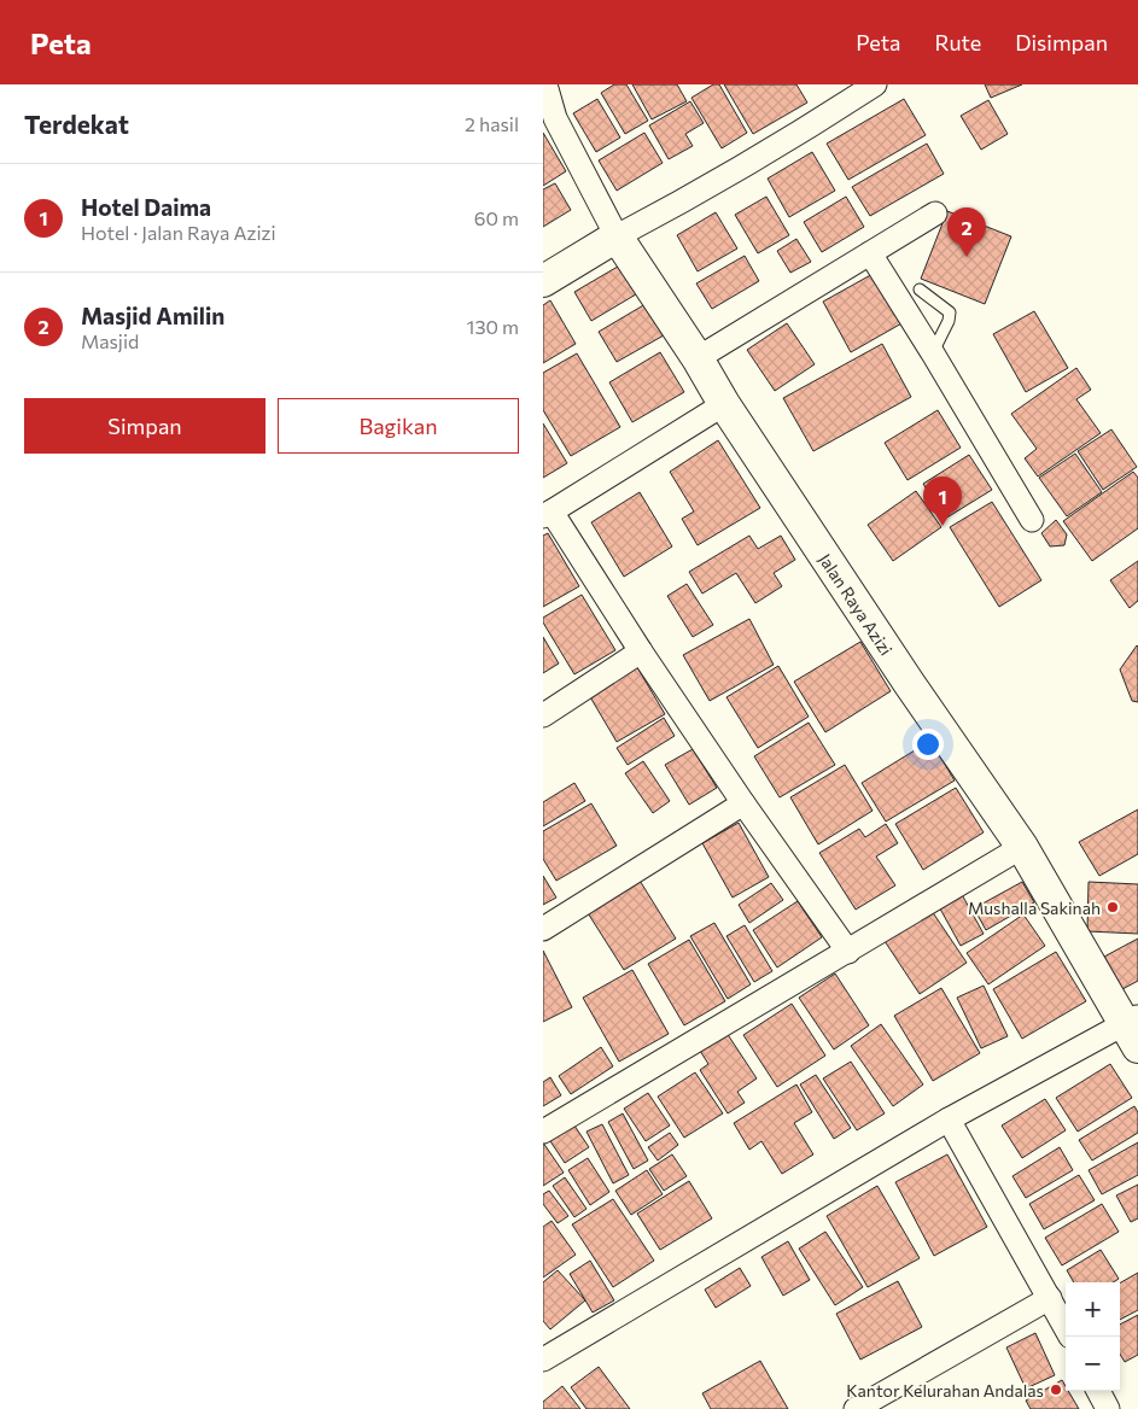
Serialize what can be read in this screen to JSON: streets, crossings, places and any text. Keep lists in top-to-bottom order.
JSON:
{
  "streets": {
    "street": ["Jalan Raya Azizi"]
  },
  "places": ["Mushalla Sakinah", "Kantor Kelurahan Andalas"],
  "page": {
    "header": "Peta",
    "nav": ["Peta", "Rute", "Disimpan"],
    "heading": ["Terdekat", "2 hasil"],
    "list": [
      {
        "mark": "1",
        "name": "Hotel Daima",
        "note": "Hotel · Jalan Raya Azizi",
        "value": "60 m"
      },
      {
        "mark": "2",
        "name": "Masjid Amilin",
        "note": "Masjid",
        "value": "130 m"
      }
    ],
    "pins": ["2", "1"],
    "buttons": ["Simpan", "Bagikan"],
    "map_buttons": ["+", "−"]
  }
}
